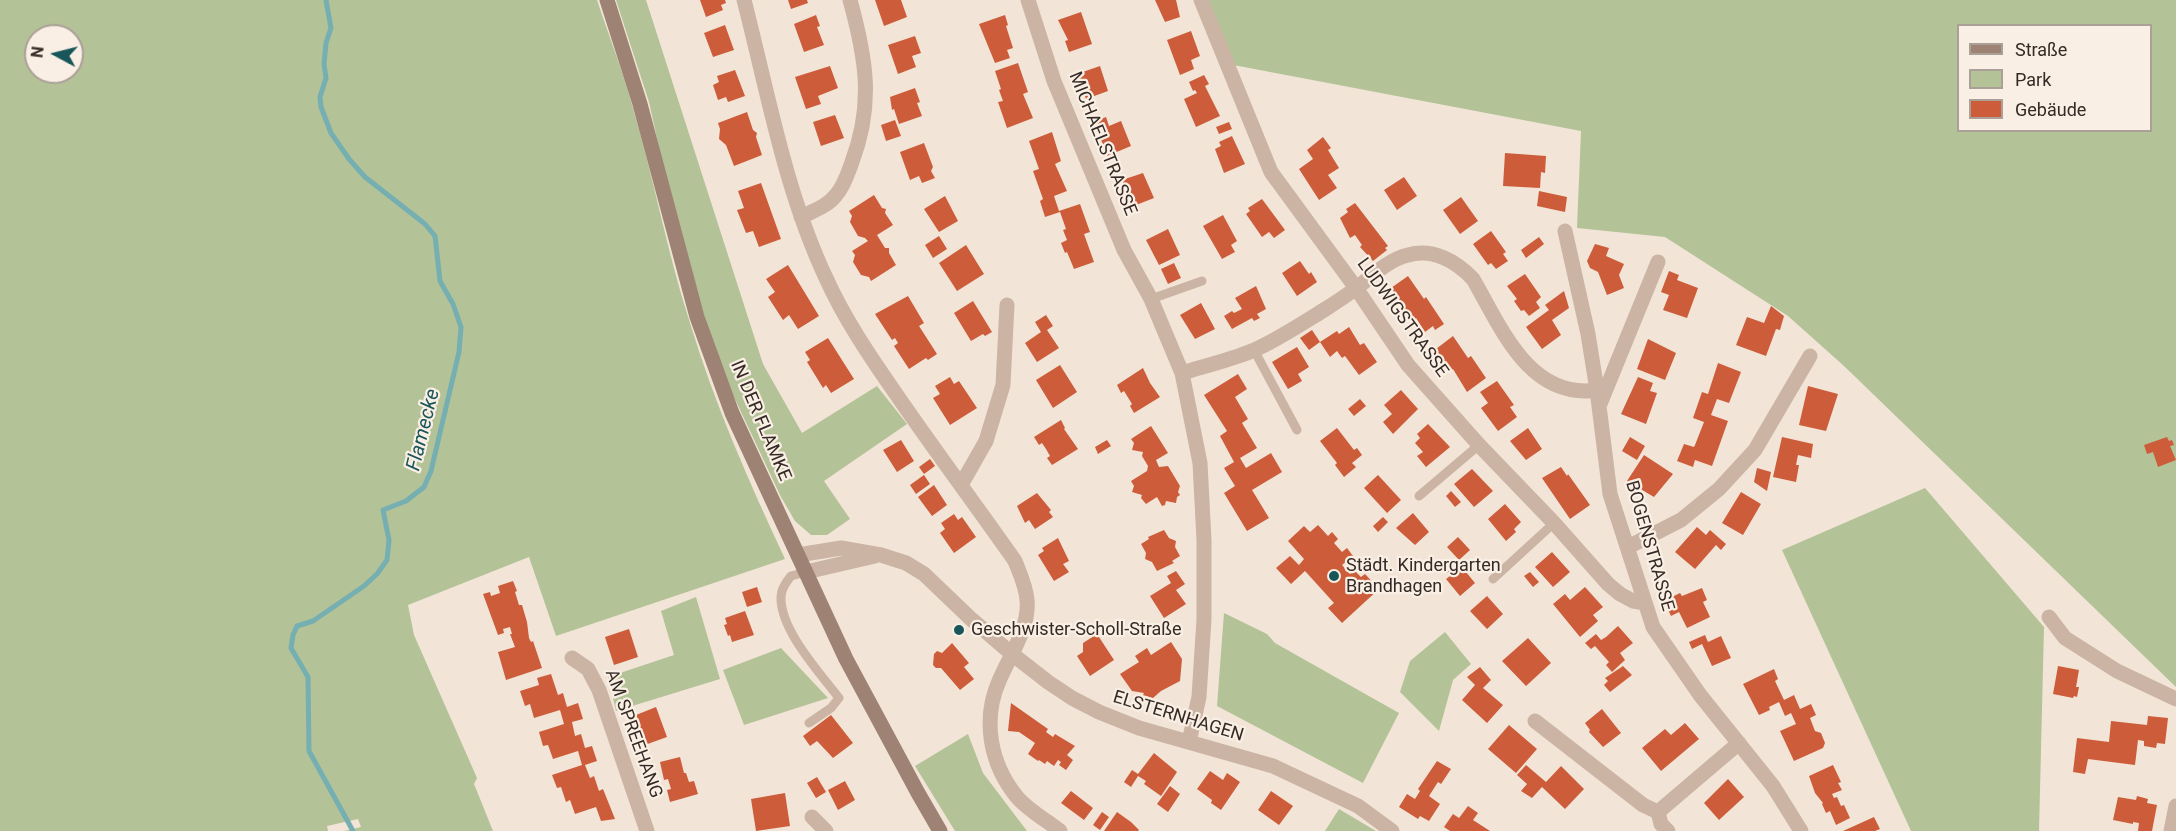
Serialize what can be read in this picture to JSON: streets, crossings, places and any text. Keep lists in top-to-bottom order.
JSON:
{
  "streets": {
    "main road": ["IN DER FLAMKE"],
    "street": [
      "MICHAELSTRASSE",
      "LUDWIGSTRASSE",
      "BOGENSTRASSE",
      "ELSTERNHAGEN",
      "AM SPREEHANG"
    ]
  },
  "crossings": [
    ["MICHAELSTRASSE", "ELSTERNHAGEN"],
    ["LUDWIGSTRASSE", "BOGENSTRASSE"],
    ["IN DER FLAMKE", "ELSTERNHAGEN"]
  ],
  "water": ["Flamecke"],
  "places": ["Städt. Kindergarten Brandhagen", "Geschwister-Scholl-Straße"],
  "legend": ["Straße", "Park", "Gebäude"],
  "north": "left"
}
